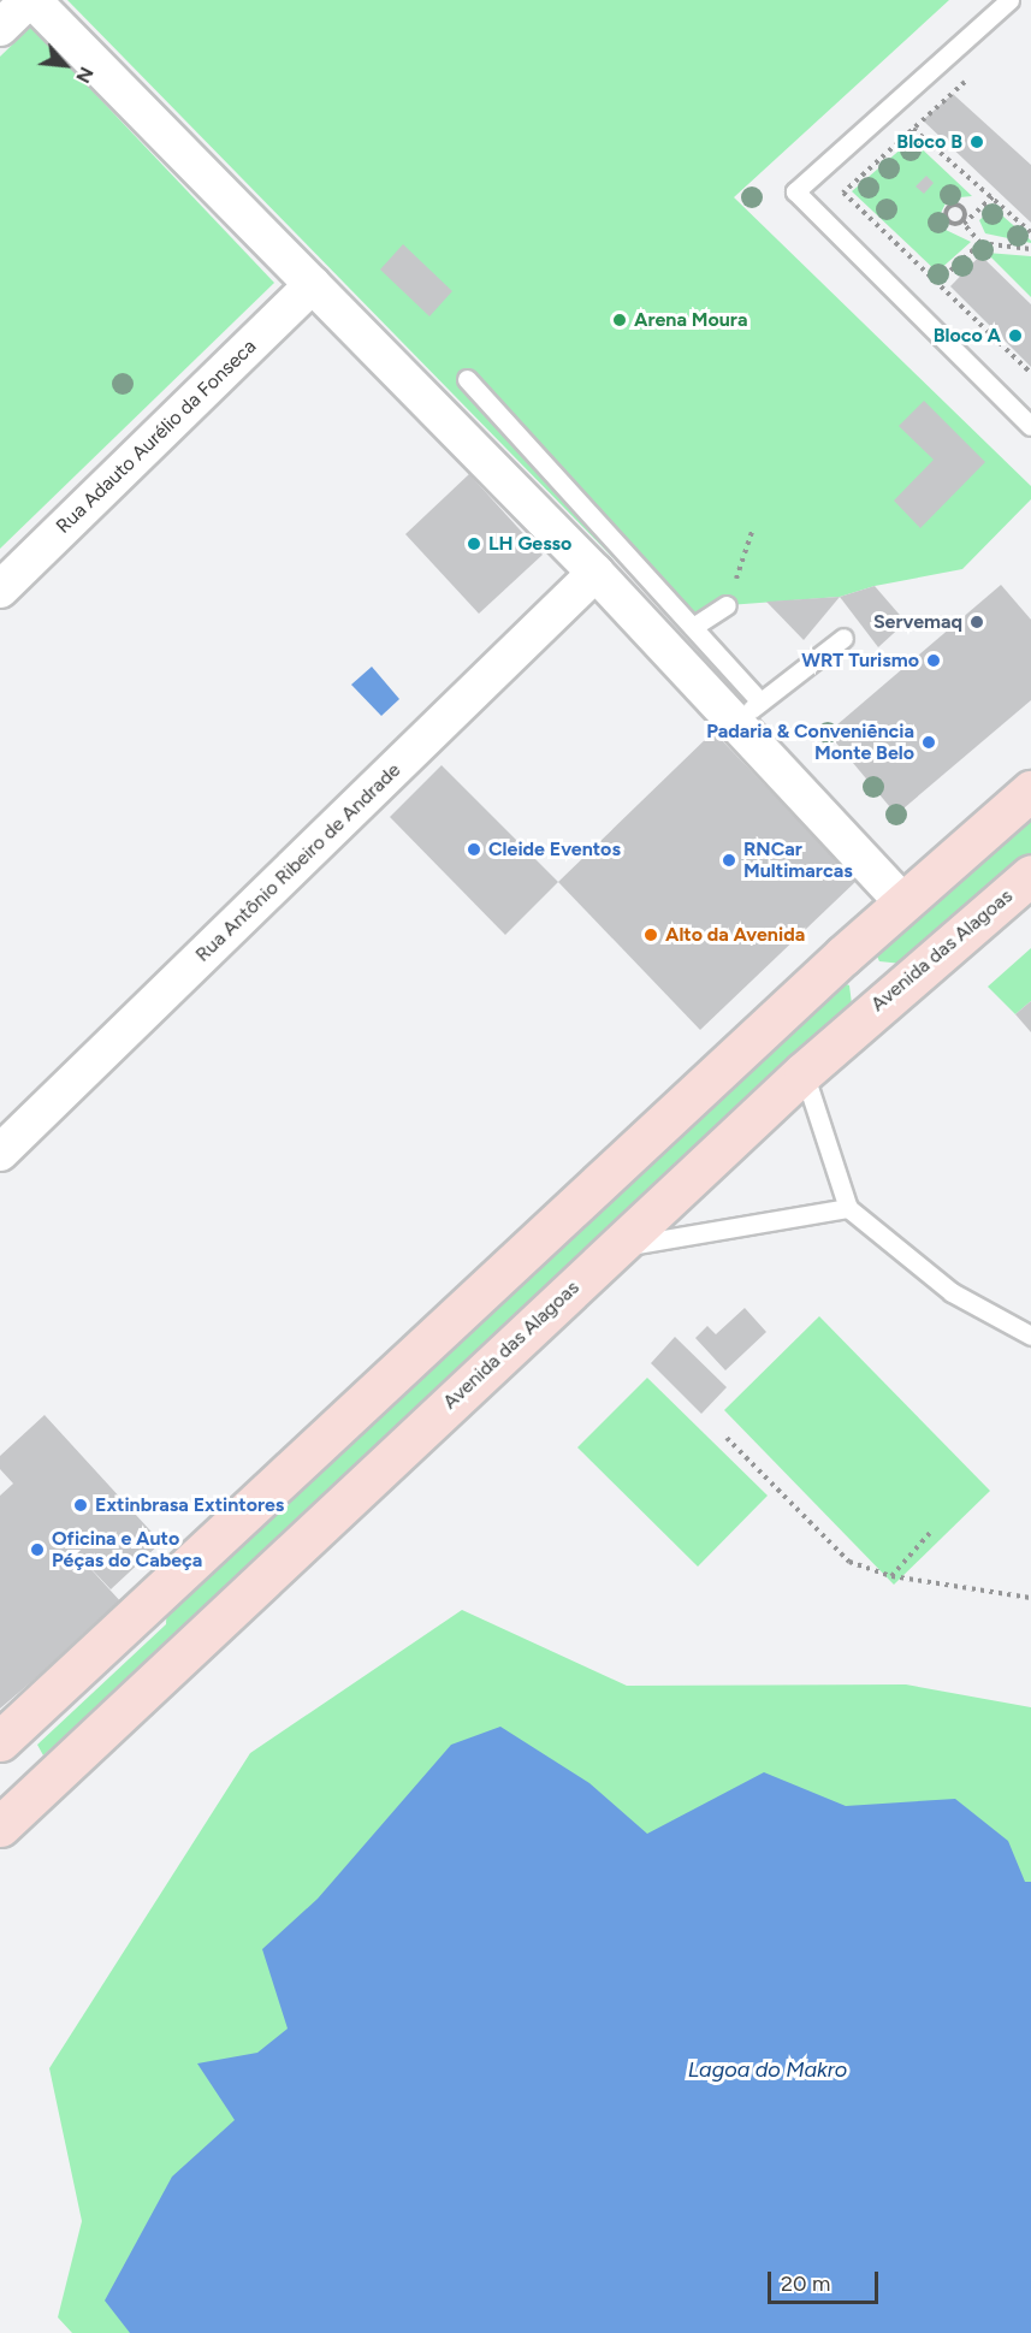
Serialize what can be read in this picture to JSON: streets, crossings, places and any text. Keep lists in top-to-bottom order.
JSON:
{
  "streets": {
    "main road": ["Avenida das Alagoas"],
    "street": ["Rua Adauto Aurélio da Fonseca", "Rua Antônio Ribeiro de Andrade"]
  },
  "water": ["Lagoa do Makro"],
  "places": [
    "Bloco B",
    "Arena Moura",
    "Bloco A",
    "LH Gesso",
    "Servemaq",
    "WRT Turismo",
    "Padaria & Conveniência Monte Belo",
    "Cleide Eventos",
    "RNCar Multimarcas",
    "Alto da Avenida",
    "Extinbrasa Extintores",
    "Oficina e Auto Péças do Cabeça"
  ],
  "scale_bar": "20 m",
  "north": "bottom right"
}
